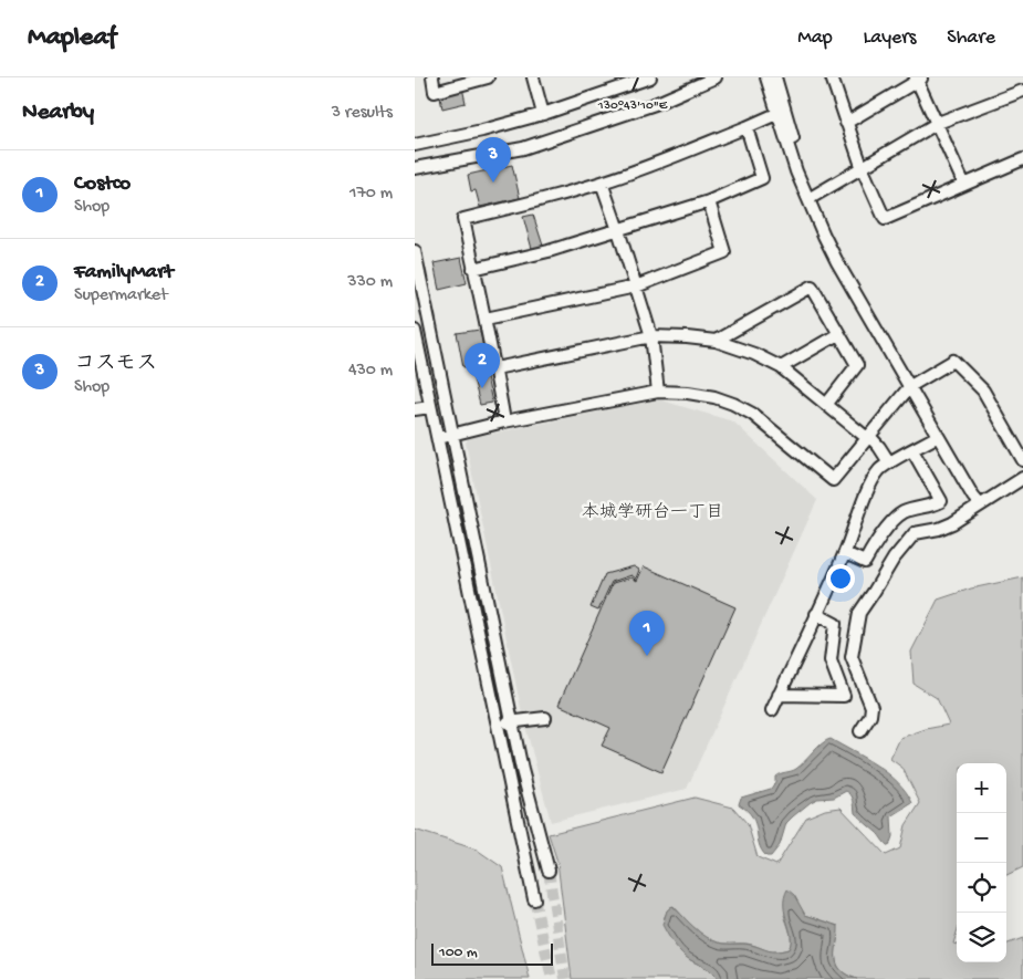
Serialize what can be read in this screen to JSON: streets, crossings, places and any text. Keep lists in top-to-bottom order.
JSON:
{
  "districts": ["本城学研台一丁目"],
  "scale_bar": "100 m",
  "page": {
    "header": "Mapleaf",
    "nav": ["Map", "Layers", "Share"],
    "heading": ["Nearby", "3 results"],
    "pins": ["3", "2", "1"],
    "list": [
      {
        "mark": "1",
        "name": "Costco",
        "note": "Shop",
        "value": "170 m"
      },
      {
        "mark": "2",
        "name": "FamilyMart",
        "note": "Supermarket",
        "value": "330 m"
      },
      {
        "mark": "3",
        "name": "コスモス",
        "note": "Shop",
        "value": "430 m"
      }
    ],
    "map_buttons": ["+", "−"],
    "scale": "100 m"
  },
  "coordinates": ["130°43'10\"E"]
}
